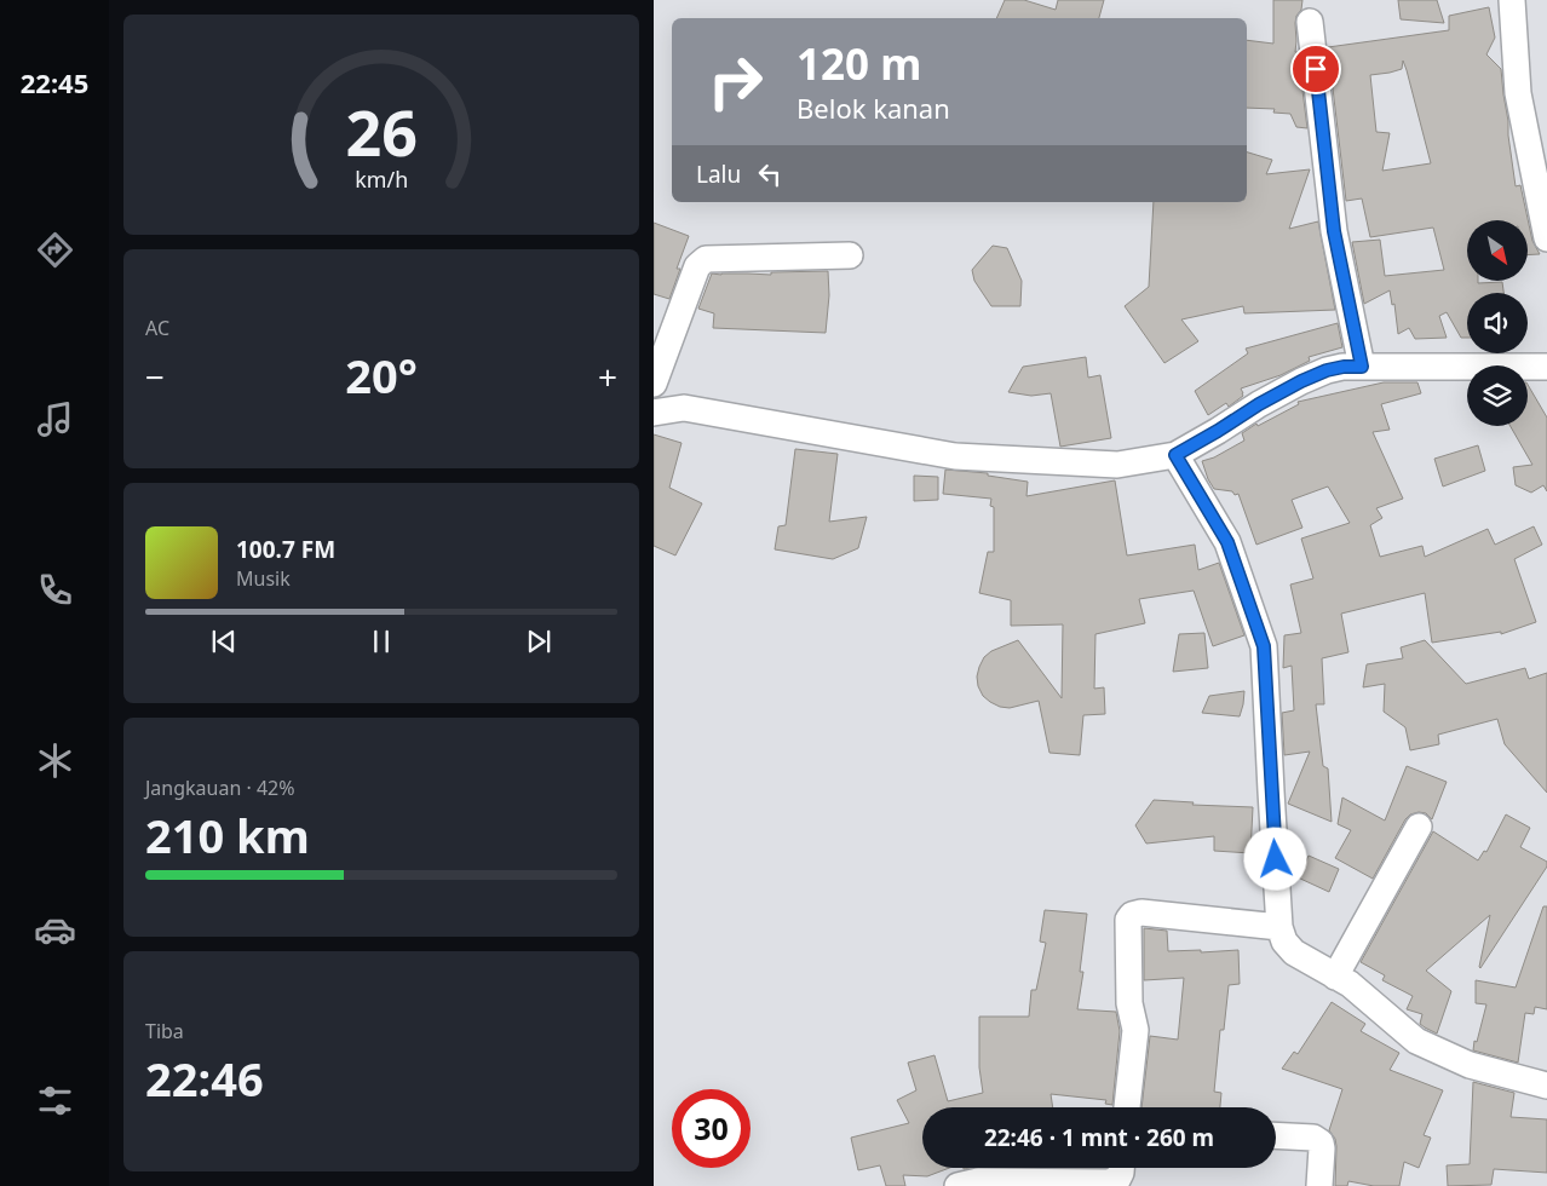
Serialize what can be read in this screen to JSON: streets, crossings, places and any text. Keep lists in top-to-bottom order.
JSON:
{
  "north": "bottom right",
  "page": {
    "tabs": "22:45",
    "turn": ["120 m", "Belok kanan"],
    "then": "Lalu",
    "tile": [
      "AC",
      ["Jangkauan · 42%", "210 km"],
      ["Tiba", "22:46"]
    ],
    "heat": ["−", "20°", "+"],
    "song": ["100.7 FM", "Musik"],
    "limit": "30",
    "trip": "22:46 · 1 mnt · 260 m",
    "gauge": ["26", "km/h"]
  }
}
